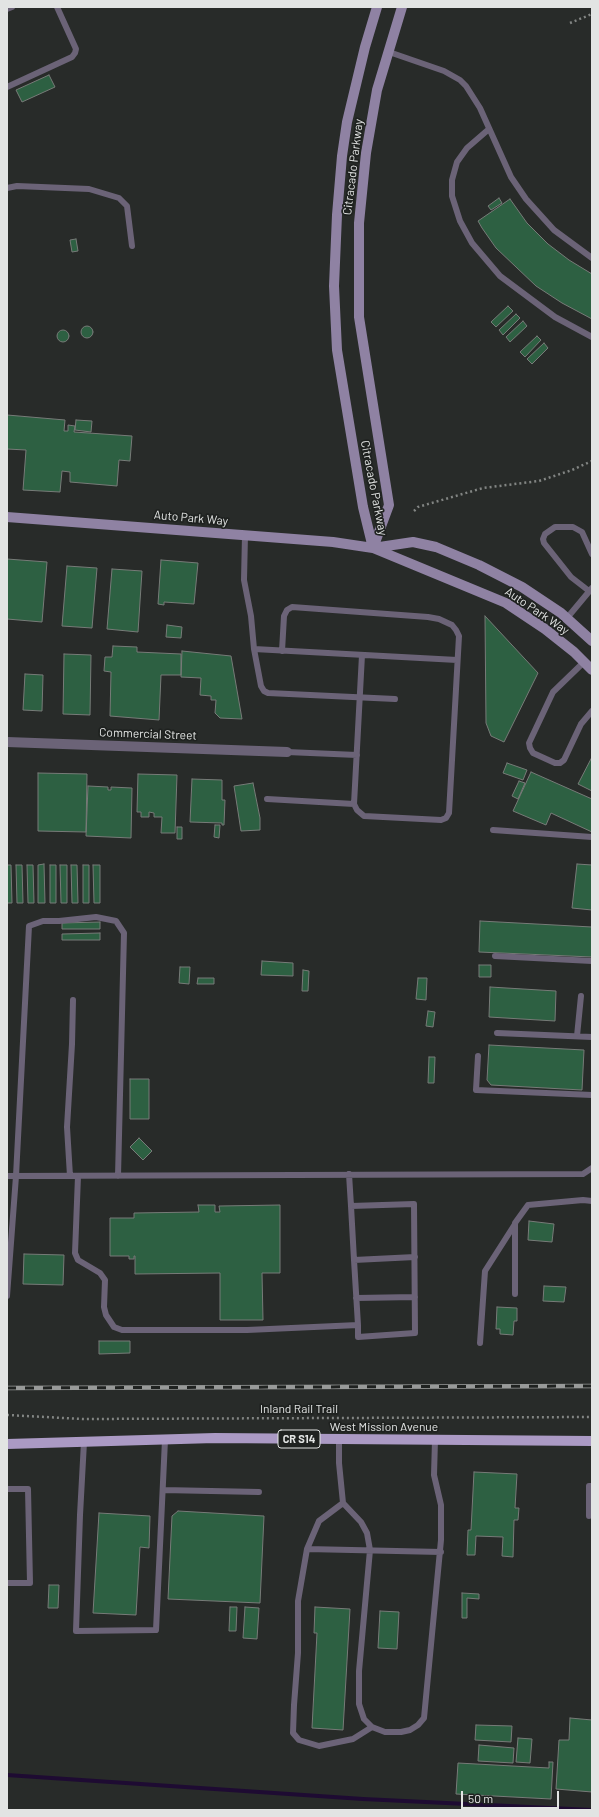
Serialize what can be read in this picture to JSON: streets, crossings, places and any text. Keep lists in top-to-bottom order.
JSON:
{
  "streets": {
    "main road": [
      "Citracado Parkway",
      "Auto Park Way",
      "West Mission Avenue",
      "CR S14"
    ],
    "street": ["Commercial Street"],
    "path": ["Inland Rail Trail"]
  },
  "crossings": [
    ["Citracado Parkway", "Auto Park Way"]
  ],
  "scale_bar": "50 m"
}
